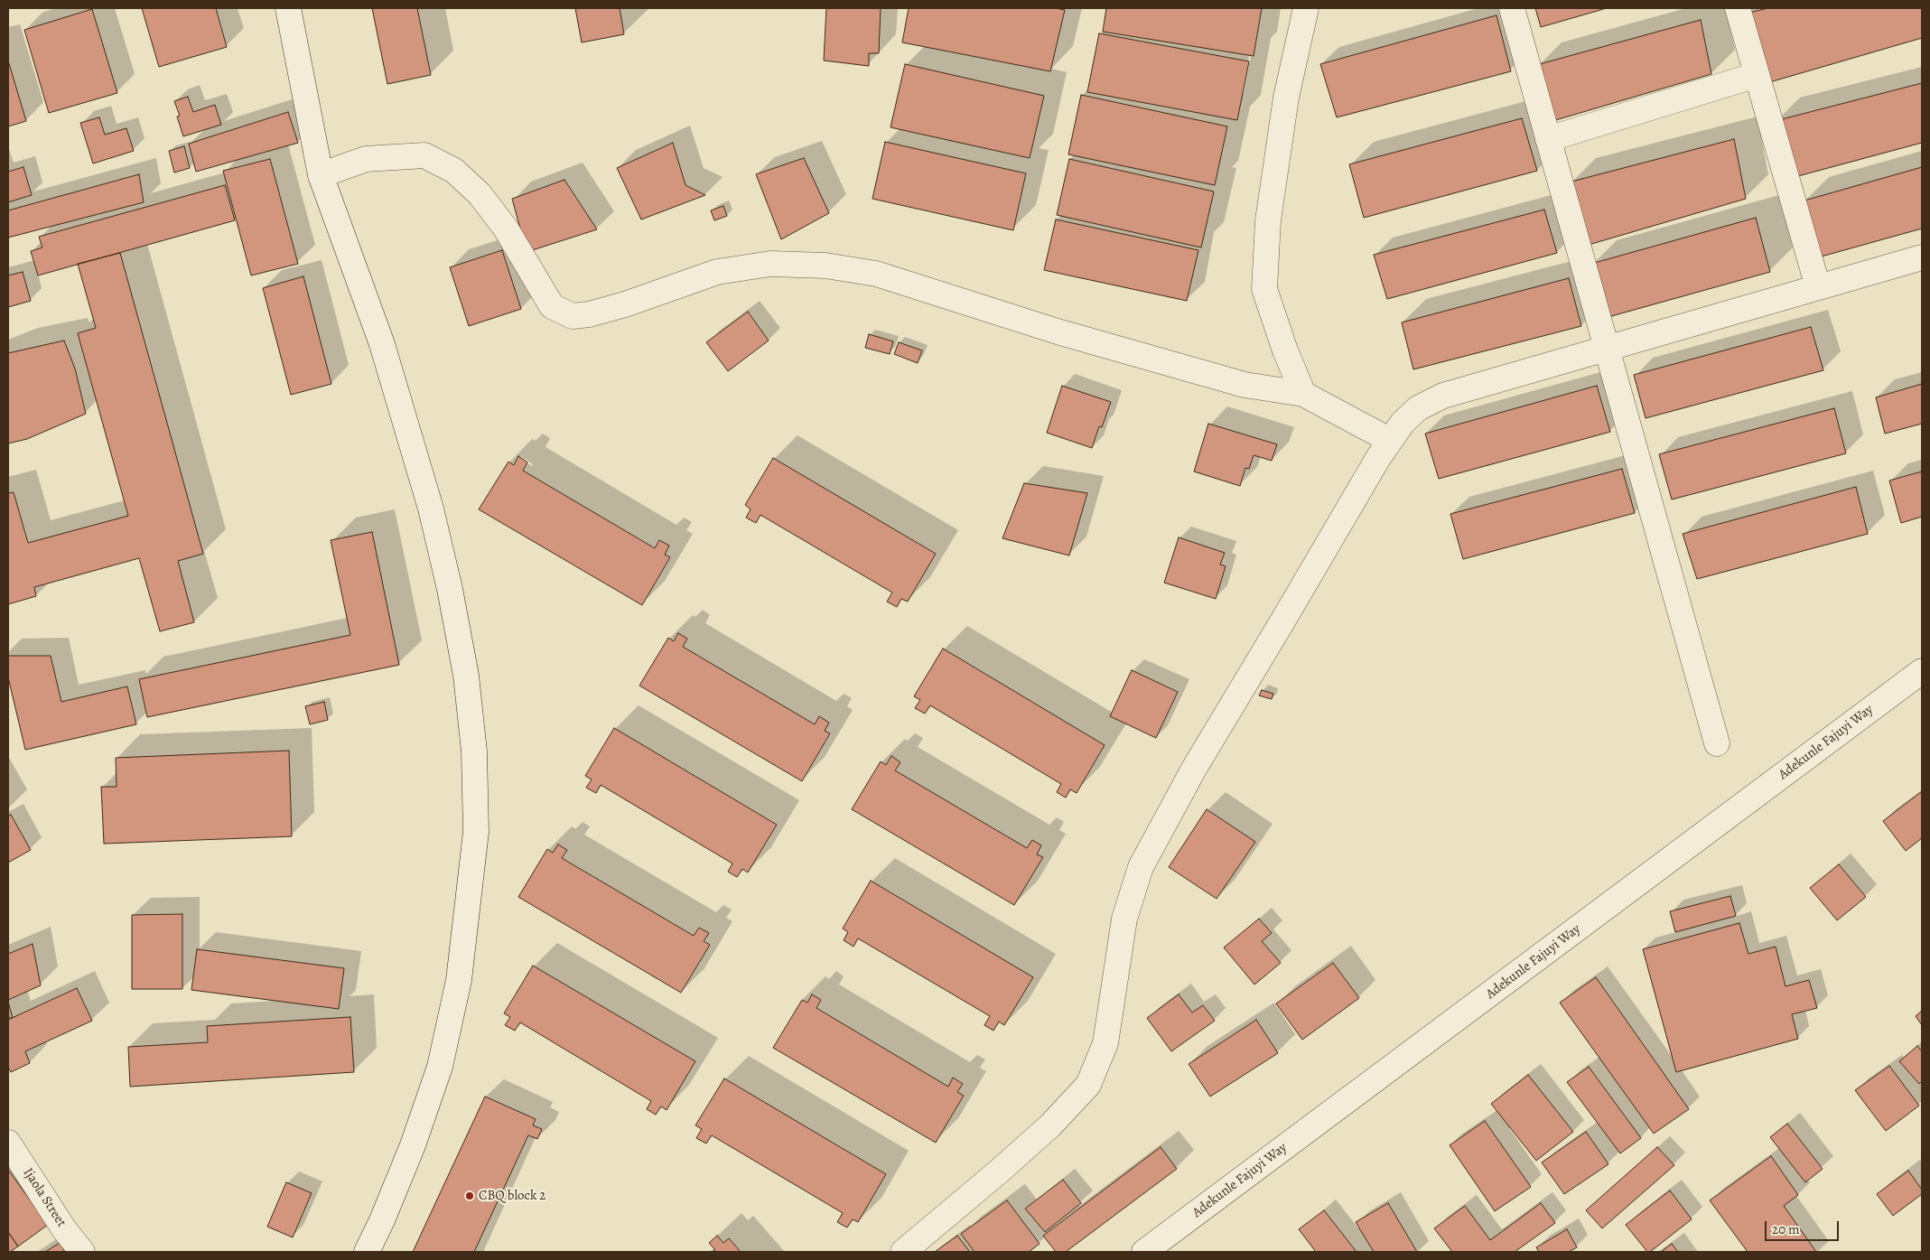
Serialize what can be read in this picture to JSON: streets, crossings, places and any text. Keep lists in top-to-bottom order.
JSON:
{
  "streets": {
    "street": ["Adekunle Fajuyi Way", "Ijaola Street"]
  },
  "places": ["CBQ block 2"],
  "scale_bar": "20 m"
}
